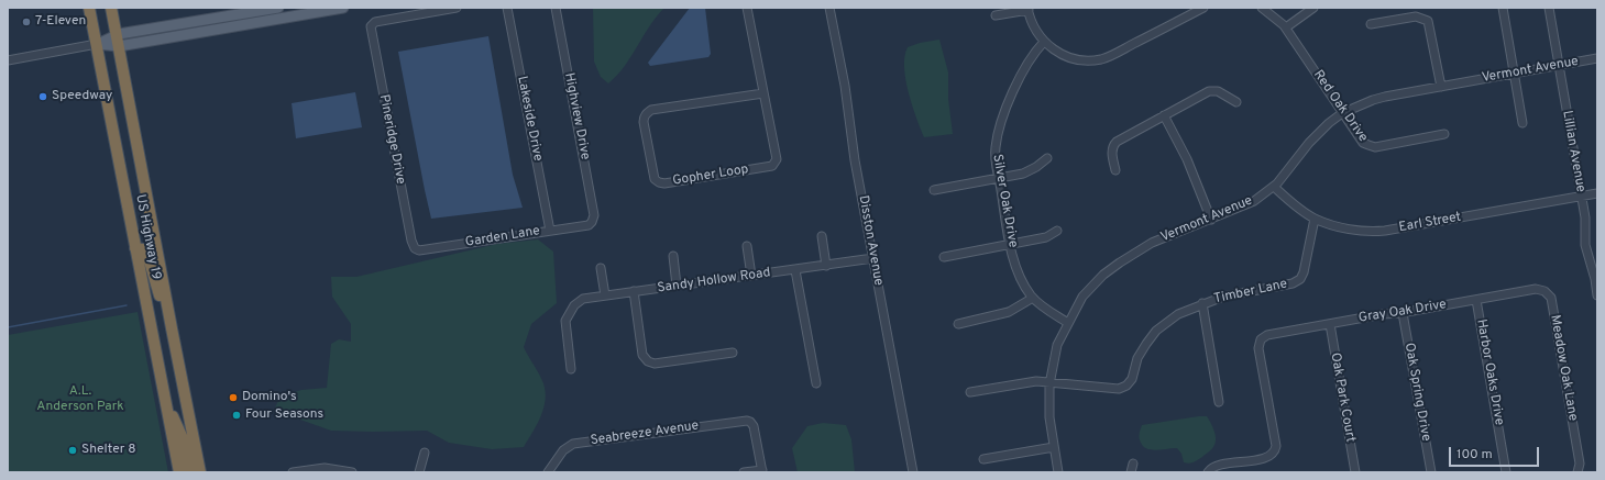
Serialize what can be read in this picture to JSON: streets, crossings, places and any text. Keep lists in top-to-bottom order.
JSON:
{
  "streets": {
    "highway": ["US Highway 19"],
    "street": [
      "Vermont Avenue",
      "Red Oak Drive",
      "Highview Drive",
      "Lakeside Drive",
      "Pineridge Drive",
      "Lillian Avenue",
      "Gopher Loop",
      "Silver Oak Drive",
      "Earl Street",
      "Garden Lane",
      "Disston Avenue",
      "Sandy Hollow Road",
      "Timber Lane",
      "Gray Oak Drive",
      "Meadow Oak Lane",
      "Harbor Oaks Drive",
      "Oak Spring Drive",
      "Oak Park Court",
      "Seabreeze Avenue"
    ]
  },
  "crossings": [
    ["Vermont Avenue", "Red Oak Drive"],
    ["Vermont Avenue", "Lillian Avenue"],
    ["Vermont Avenue", "Silver Oak Drive"],
    ["Vermont Avenue", "Earl Street"],
    ["Vermont Avenue", "Timber Lane"],
    ["Highview Drive", "Garden Lane"],
    ["Lakeside Drive", "Garden Lane"],
    ["Pineridge Drive", "Garden Lane"],
    ["Lillian Avenue", "Earl Street"],
    ["Earl Street", "Timber Lane"],
    ["Disston Avenue", "Sandy Hollow Road"],
    ["Gray Oak Drive", "Meadow Oak Lane"],
    ["Gray Oak Drive", "Harbor Oaks Drive"],
    ["Gray Oak Drive", "Oak Spring Drive"],
    ["Gray Oak Drive", "Oak Park Court"]
  ],
  "parks": ["A.L. Anderson Park"],
  "places": [
    "7-Eleven",
    "Speedway",
    "Domino's",
    "Four Seasons",
    "Shelter 8"
  ],
  "scale_bar": "100 m"
}
